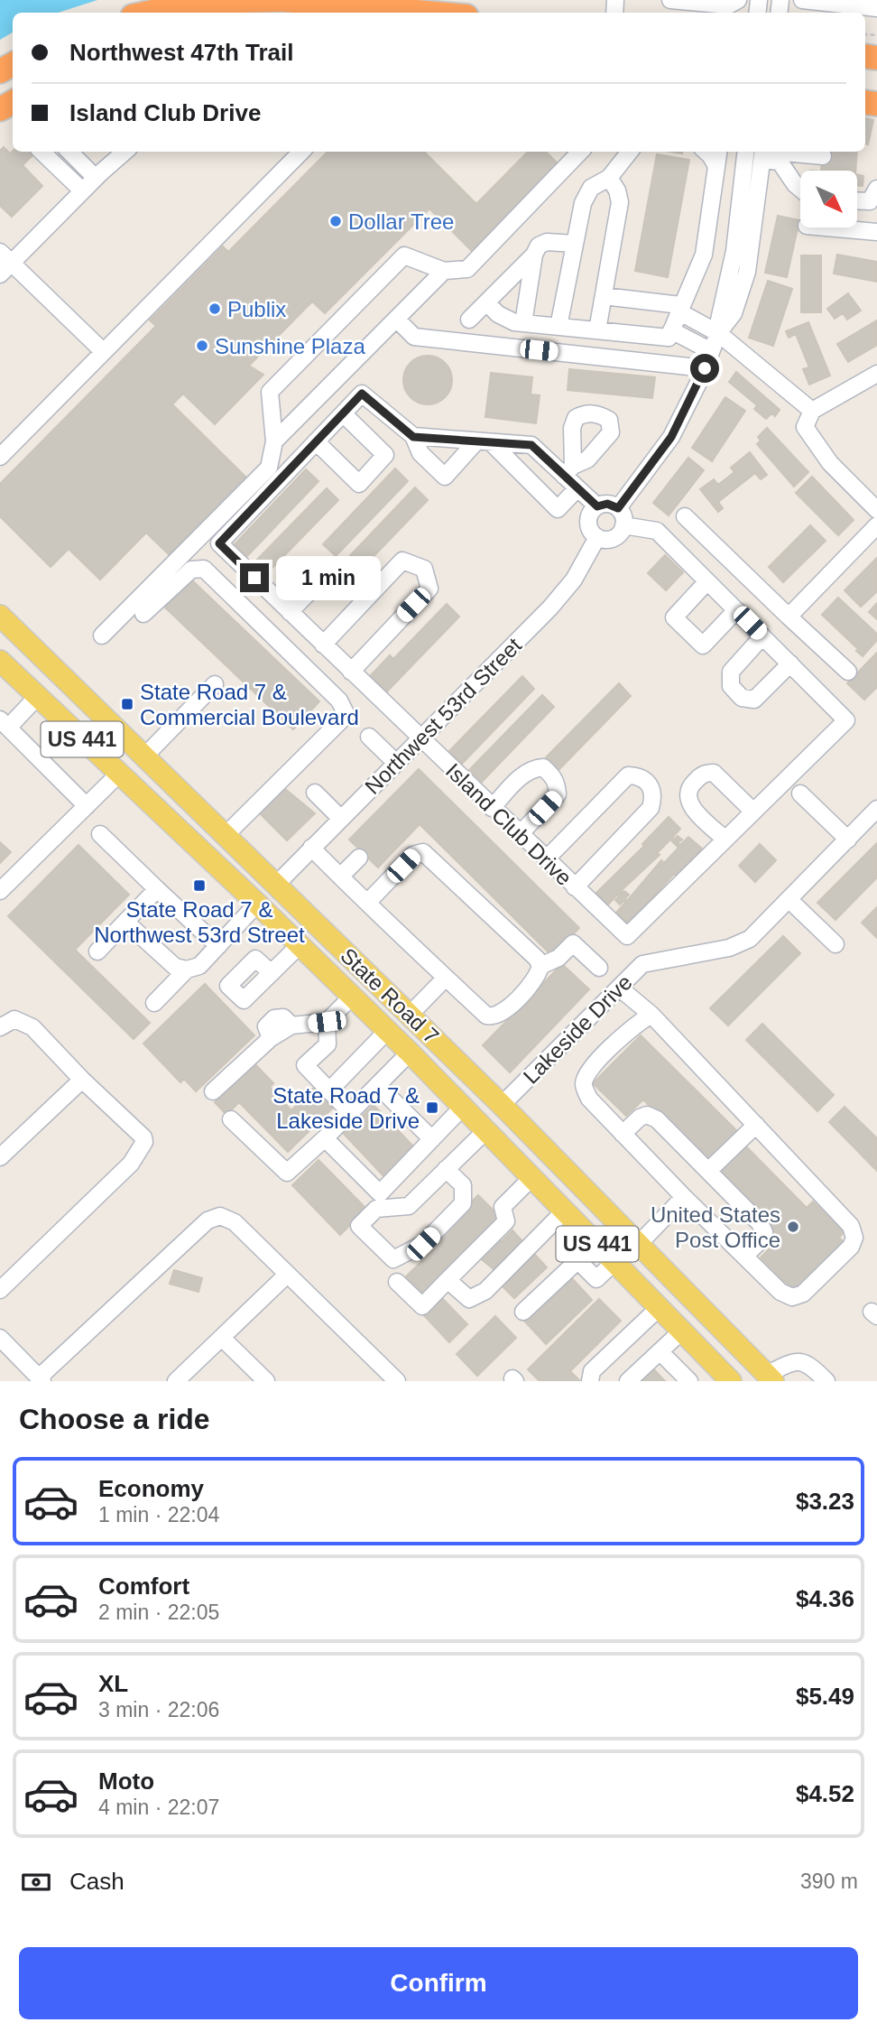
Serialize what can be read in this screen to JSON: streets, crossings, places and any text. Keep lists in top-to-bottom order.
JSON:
{
  "streets": {
    "main road": ["US 441", "State Road 7"],
    "street": ["Northwest 53rd Street", "Island Club Drive", "Lakeside Drive"]
  },
  "crossings": [
    ["Northwest 53rd Street", "Island Club Drive"],
    ["Northwest 53rd Street", "State Road 7"],
    ["State Road 7", "Lakeside Drive"]
  ],
  "places": {
    "other": [
      "Dollar Tree",
      "Publix",
      "Sunshine Plaza",
      "United States Post Office"
    ],
    "transit": ["State Road 7 & Commercial Boulevard", "State Road 7 & Northwest 53rd Street", "State Road 7 & Lakeside Drive"]
  },
  "north": "bottom right",
  "page": {
    "banner": ["Northwest 47th Trail", "Island Club Drive"],
    "bubble": "1 min",
    "heading": "Choose a ride",
    "list": [
      {
        "name": "Economy",
        "note": "1 min · 22:04",
        "value": "$3.23"
      },
      {
        "name": "Comfort",
        "note": "2 min · 22:05",
        "value": "$4.36"
      },
      {
        "name": "XL",
        "note": "3 min · 22:06",
        "value": "$5.49"
      },
      {
        "name": "Moto",
        "note": "4 min · 22:07",
        "value": "$4.52"
      }
    ],
    "pay": ["Cash", "390 m"],
    "buttons": "Confirm"
  }
}
